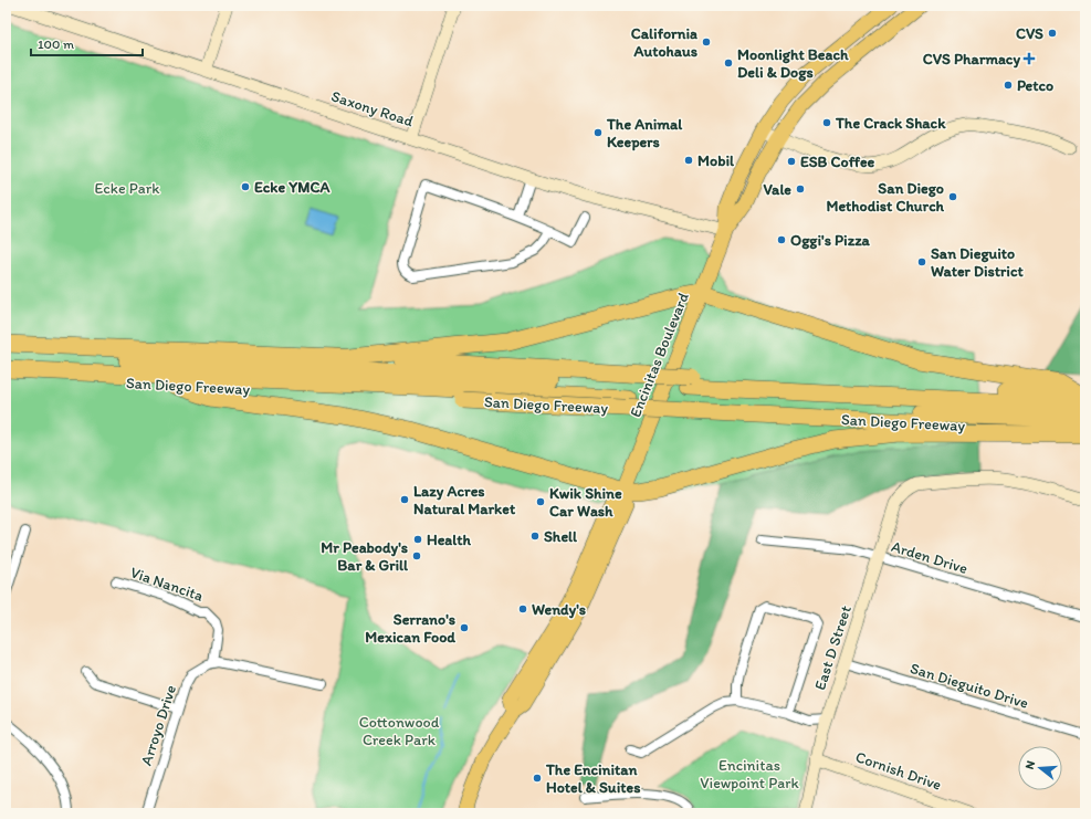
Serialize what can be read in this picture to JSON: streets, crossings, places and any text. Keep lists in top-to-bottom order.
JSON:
{
  "streets": {
    "highway": ["San Diego Freeway"],
    "main road": ["Encinitas Boulevard"],
    "street": [
      "Saxony Road",
      "Arden Drive",
      "Via Nancita",
      "East D Street",
      "San Dieguito Drive",
      "Arroyo Drive",
      "Cornish Drive"
    ]
  },
  "crossings": [
    ["Saxony Road", "Encinitas Boulevard"],
    ["Arden Drive", "East D Street"],
    ["Via Nancita", "Arroyo Drive"],
    ["East D Street", "San Dieguito Drive"],
    ["East D Street", "Cornish Drive"]
  ],
  "parks": ["Ecke Park", "Cottonwood Creek Park", "Encinitas Viewpoint Park"],
  "places": {
    "other": [
      "CVS",
      "California Autohaus",
      "Moonlight Beach Deli & Dogs",
      "Petco",
      "The Crack Shack",
      "The Animal Keepers",
      "Mobil",
      "ESB Coffee",
      "Ecke YMCA",
      "Vale",
      "San Diego Methodist Church",
      "Oggi's Pizza",
      "San Dieguito Water District",
      "Lazy Acres Natural Market",
      "Kwik Shine Car Wash",
      "Shell",
      "Health",
      "Mr Peabody's Bar & Grill",
      "Wendy's",
      "Serrano's Mexican Food",
      "The Encinitan Hotel & Suites"
    ],
    "health": ["CVS Pharmacy"]
  },
  "scale_bar": "100 m",
  "north": "left"
}
